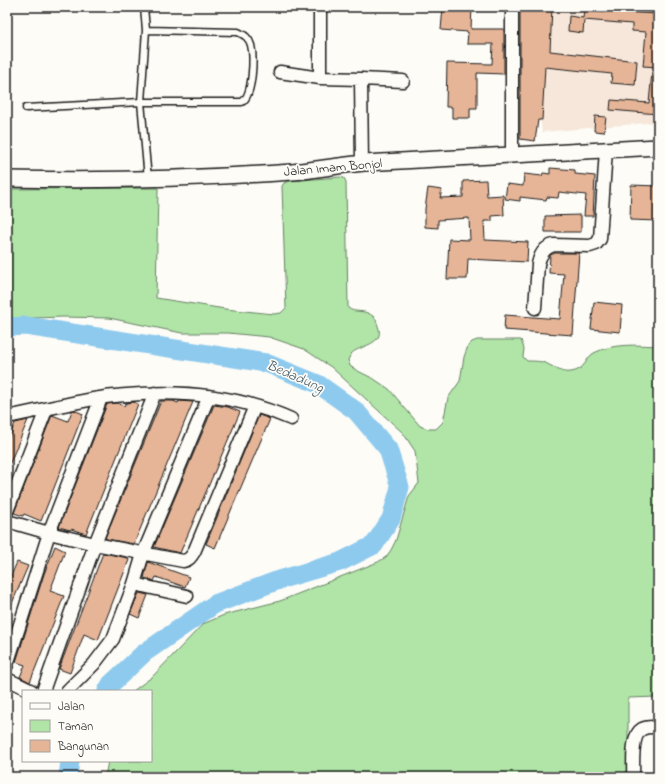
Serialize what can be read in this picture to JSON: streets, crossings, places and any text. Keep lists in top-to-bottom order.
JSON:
{
  "streets": {
    "street": ["Jalan Imam Bonjol"]
  },
  "water": ["Bedadung"],
  "legend": ["Jalan", "Taman", "Bangunan"]
}
